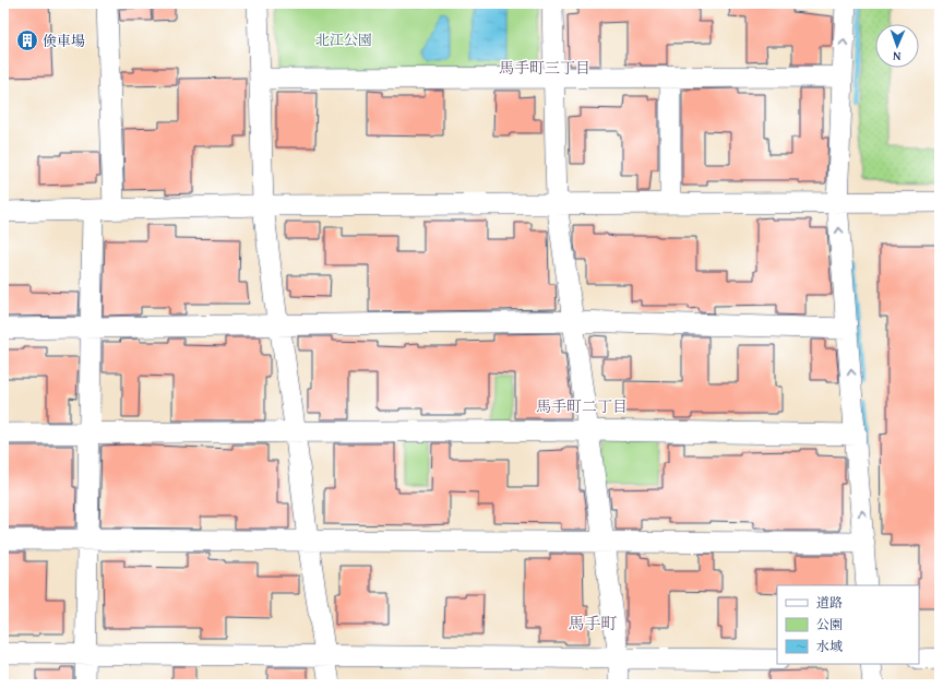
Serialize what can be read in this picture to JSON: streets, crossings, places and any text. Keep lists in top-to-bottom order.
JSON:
{
  "districts": ["馬手町三丁目", "馬手町二丁目", "馬手町"],
  "parks": ["北江公園"],
  "places": {
    "building": ["倹車場"]
  },
  "legend": ["道路", "公園", "水域"],
  "north": "bottom"
}
